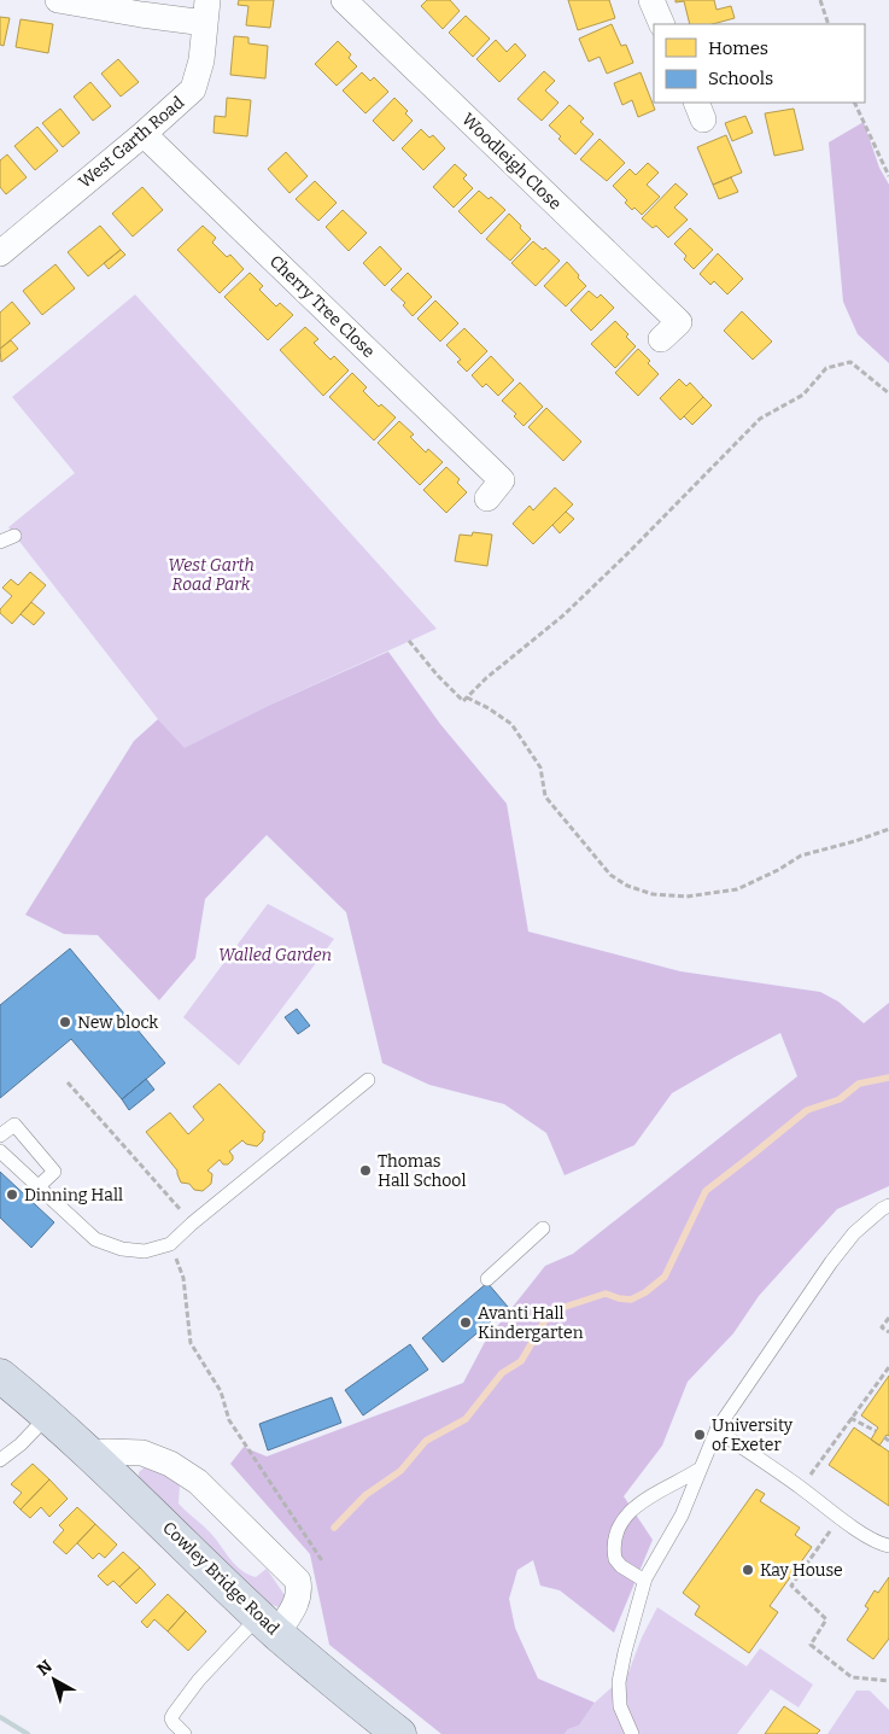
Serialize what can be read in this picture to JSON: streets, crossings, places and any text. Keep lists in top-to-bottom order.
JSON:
{
  "streets": {
    "highway": ["Cowley Bridge Road"],
    "street": ["West Garth Road", "Woodleigh Close", "Cherry Tree Close"]
  },
  "crossings": [
    ["West Garth Road", "Cherry Tree Close"]
  ],
  "parks": ["West Garth Road Park", "Walled Garden"],
  "places": [
    "New block",
    "Thomas Hall School",
    "Dinning Hall",
    "Avanti Hall Kindergarten",
    "University of Exeter",
    "Kay House"
  ],
  "legend": ["Homes", "Schools"],
  "north": "top left"
}
